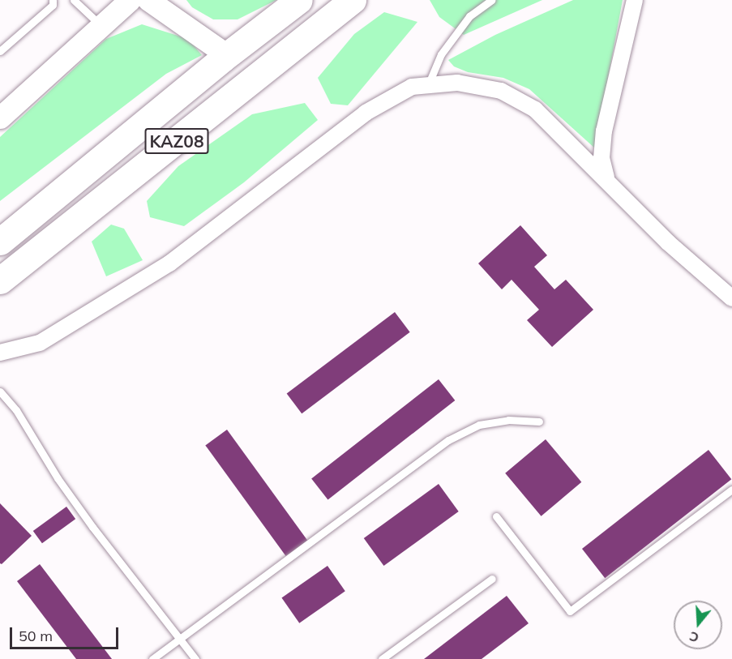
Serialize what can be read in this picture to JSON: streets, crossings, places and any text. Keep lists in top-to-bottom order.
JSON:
{
  "streets": {
    "highway": ["KAZ08"]
  },
  "scale_bar": "50 m",
  "north": "bottom"
}
